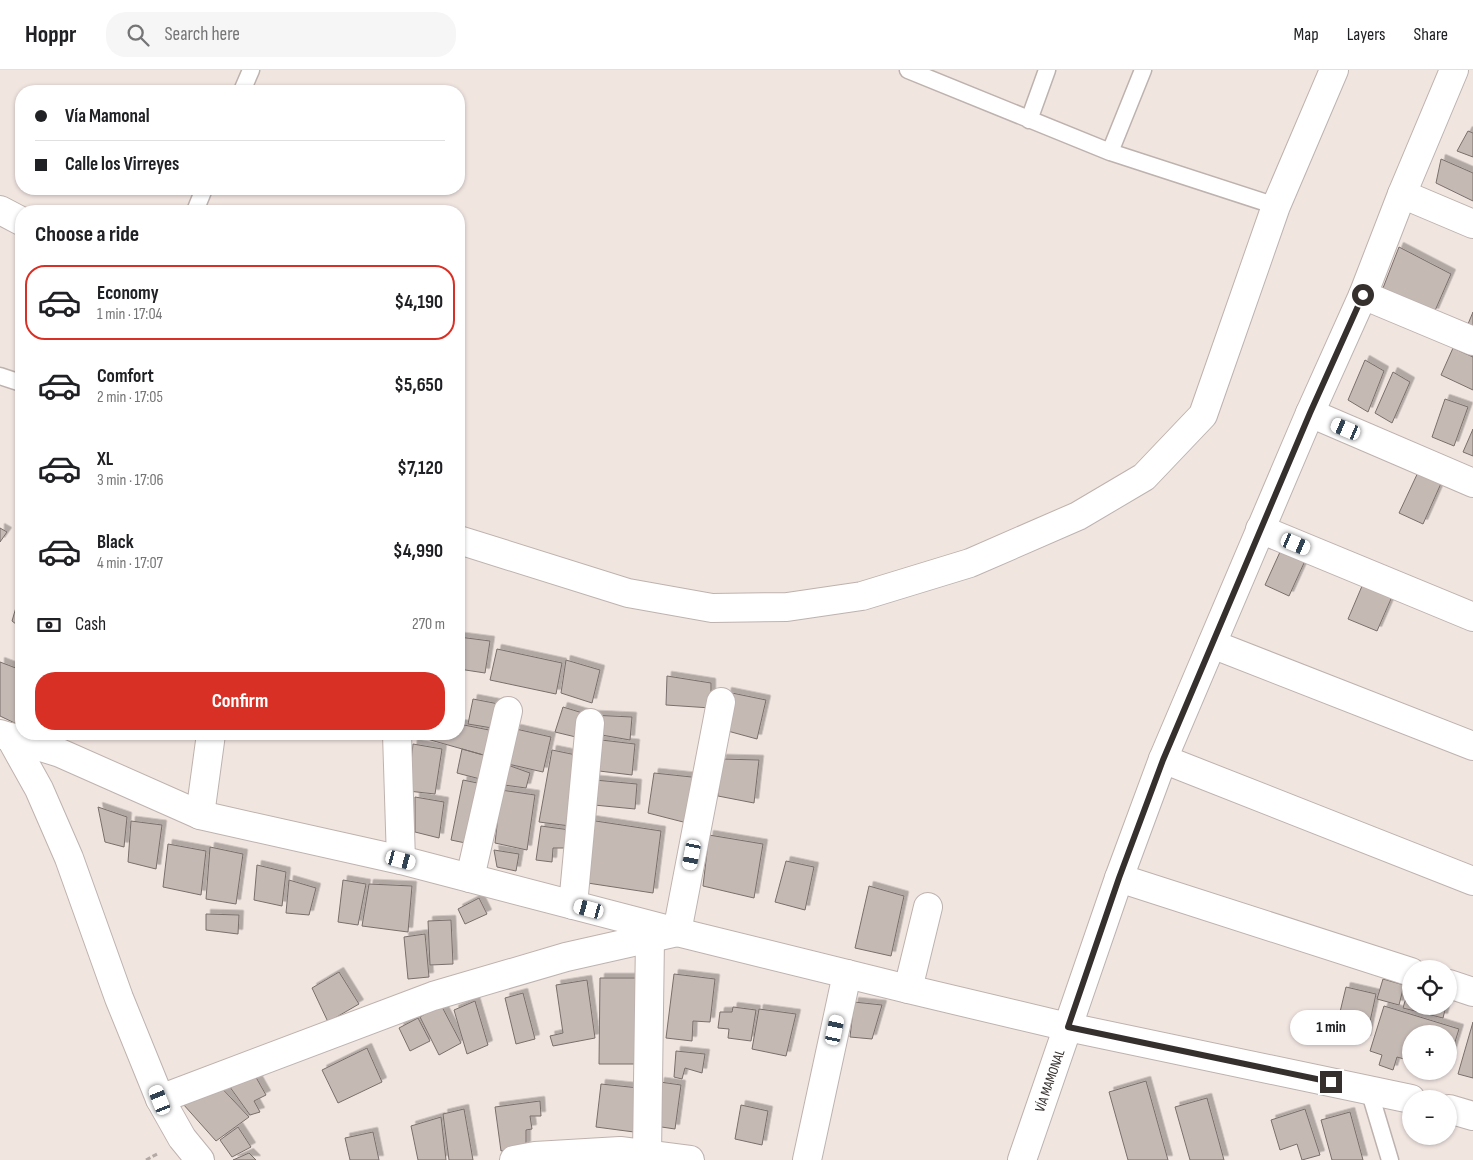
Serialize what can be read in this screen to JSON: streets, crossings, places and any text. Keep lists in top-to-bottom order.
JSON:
{
  "streets": {
    "street": ["VÍA MAMONAL"]
  },
  "page": {
    "header": "Hoppr",
    "search": "Search here",
    "nav": ["Map", "Layers", "Share"],
    "banner": ["Vía Mamonal", "Calle los Virreyes"],
    "heading": "Choose a ride",
    "list": [
      {
        "name": "Economy",
        "note": "1 min · 17:04",
        "value": "$4,190"
      },
      {
        "name": "Comfort",
        "note": "2 min · 17:05",
        "value": "$5,650"
      },
      {
        "name": "XL",
        "note": "3 min · 17:06",
        "value": "$7,120"
      },
      {
        "name": "Black",
        "note": "4 min · 17:07",
        "value": "$4,990"
      }
    ],
    "pay": ["Cash", "270 m"],
    "buttons": "Confirm",
    "map_buttons": ["+", "−"],
    "bubble": "1 min"
  }
}
